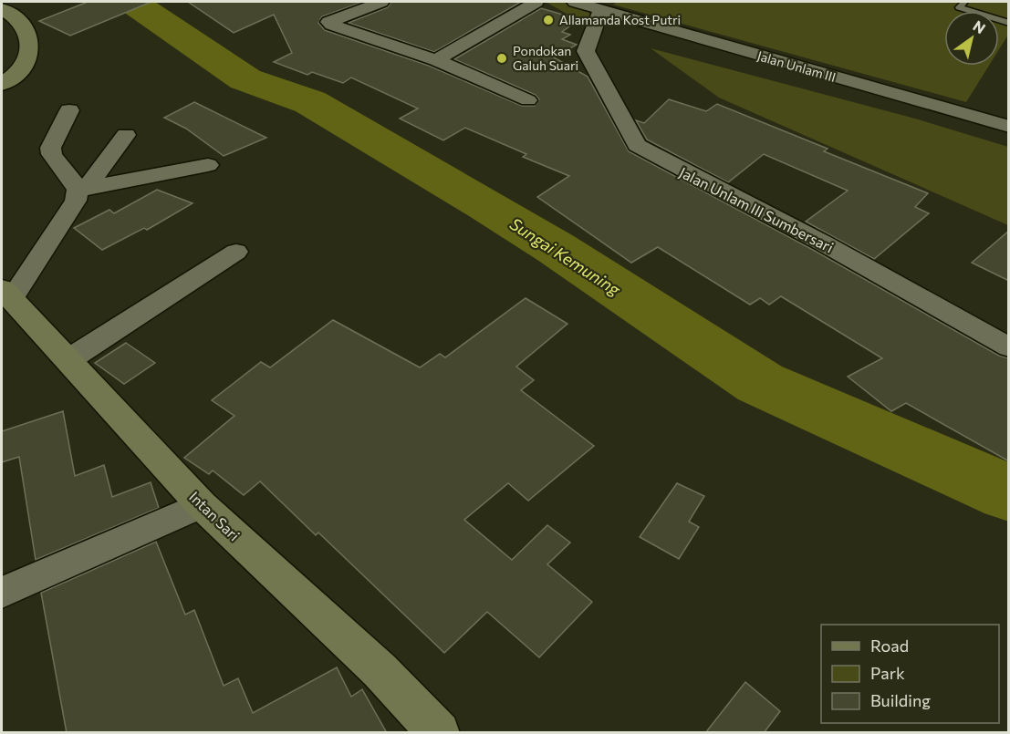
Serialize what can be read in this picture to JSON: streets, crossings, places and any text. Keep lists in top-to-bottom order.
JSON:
{
  "streets": {
    "street": ["Jalan Unlam III", "Jalan Unlam III Sumbersari", "Intan Sari"]
  },
  "crossings": [
    ["Jalan Unlam III", "Jalan Unlam III Sumbersari"]
  ],
  "water": ["Sungai Kemuning"],
  "places": ["Allamanda Kost Putri", "Pondokan Galuh Suari"],
  "legend": ["Road", "Park", "Building"],
  "north": "top right"
}
